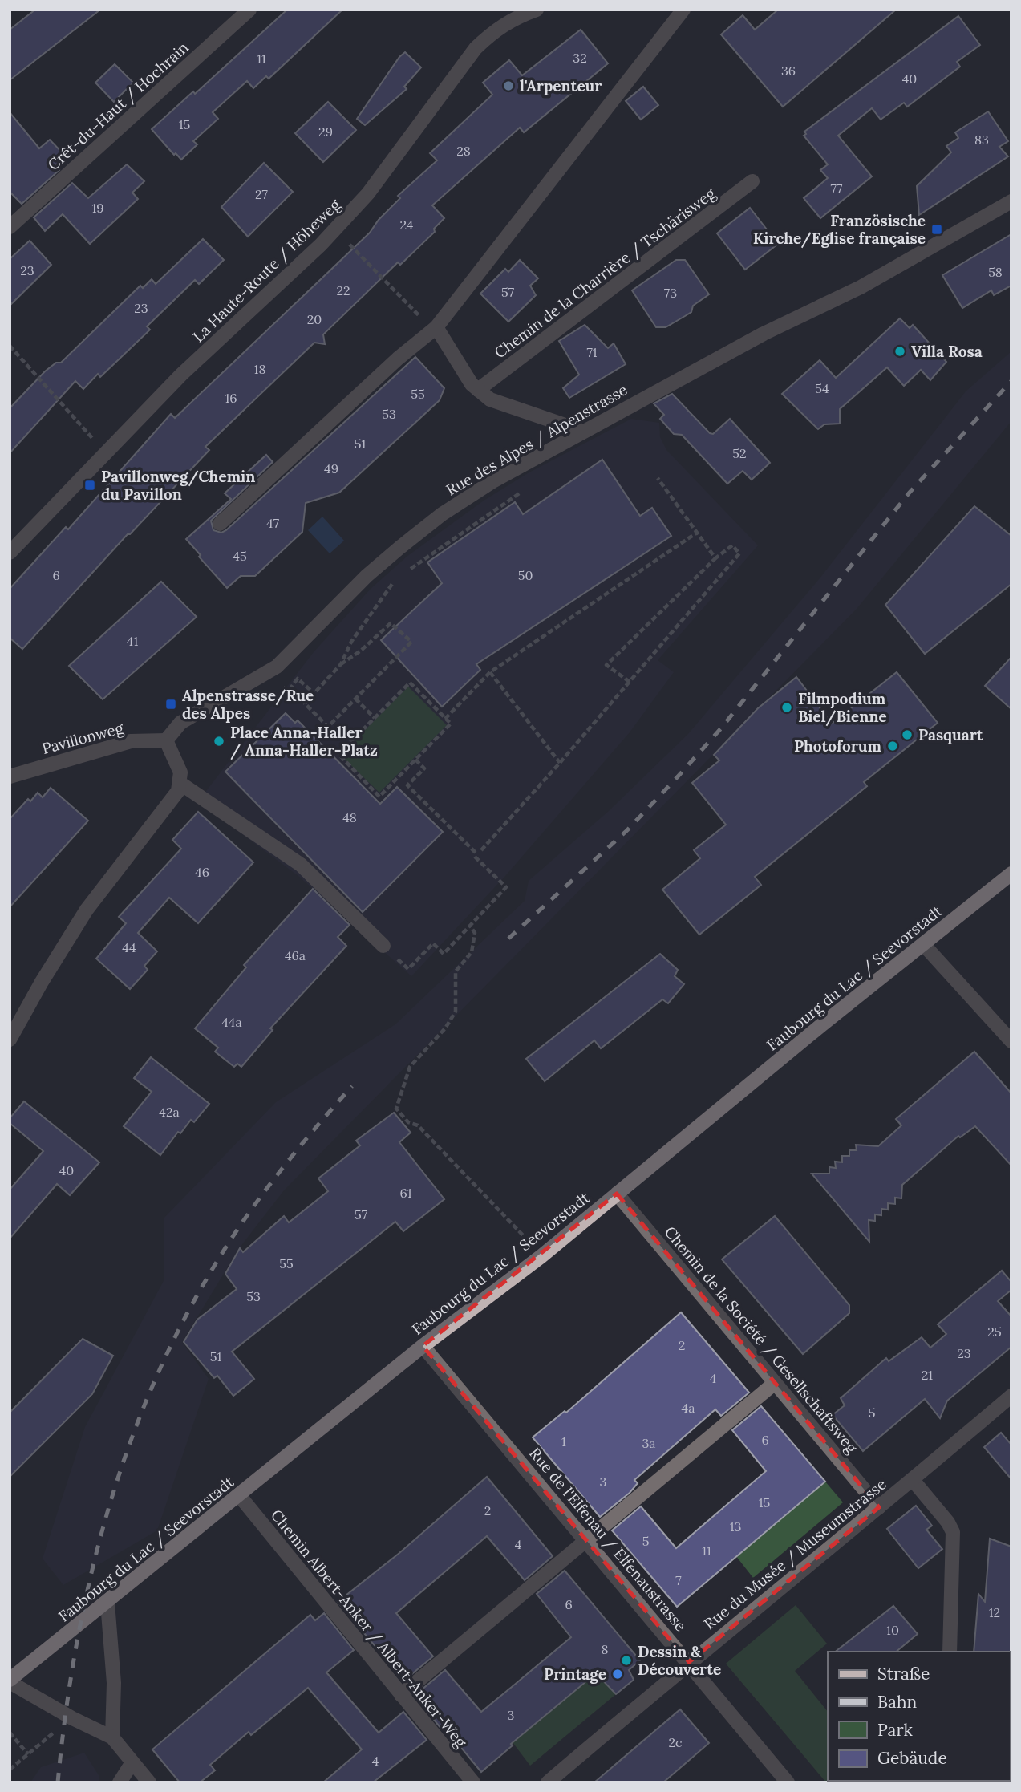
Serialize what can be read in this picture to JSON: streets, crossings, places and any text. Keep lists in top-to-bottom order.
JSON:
{
  "streets": {
    "main road": ["Faubourg du Lac / Seevorstadt"],
    "street": [
      "Crêt-du-Haut / Hochrain",
      "La Haute-Route / Höheweg",
      "Chemin de la Charrière / Tschärisweg",
      "Rue des Alpes / Alpenstrasse",
      "Pavillonweg",
      "Chemin de la Société / Gesellschaftsweg",
      "Rue de l'Elfenau / Elfenaustrasse",
      "Rue du Musée / Museumstrasse",
      "Chemin Albert-Anker / Albert-Anker-Weg"
    ]
  },
  "crossings": [
    ["Rue des Alpes / Alpenstrasse", "Pavillonweg"],
    ["Faubourg du Lac / Seevorstadt", "Chemin de la Société / Gesellschaftsweg"],
    ["Faubourg du Lac / Seevorstadt", "Rue de l'Elfenau / Elfenaustrasse"],
    ["Faubourg du Lac / Seevorstadt", "Chemin Albert-Anker / Albert-Anker-Weg"],
    ["Chemin de la Société / Gesellschaftsweg", "Rue du Musée / Museumstrasse"],
    ["Rue de l'Elfenau / Elfenaustrasse", "Rue du Musée / Museumstrasse"]
  ],
  "places": {
    "other": [
      "l'Arpenteur",
      "Villa Rosa",
      "Filmpodium Biel/Bienne",
      "Pasquart",
      "Place Anna-Haller / Anna-Haller-Platz",
      "Photoforum",
      "Dessin & Découverte",
      "Printage"
    ],
    "transit": ["Französische Kirche/Eglise française", "Pavillonweg/Chemin du Pavillon", "Alpenstrasse/Rue des Alpes"]
  },
  "house_numbers": [
    "32",
    "11",
    "36",
    "40",
    "15",
    "29",
    "83",
    "28",
    "77",
    "27",
    "19",
    "24",
    "23",
    "58",
    "22",
    "57",
    "73",
    "23",
    "20",
    "71",
    "18",
    "54",
    "55",
    "16",
    "53",
    "51",
    "52",
    "49",
    "47",
    "45",
    "6",
    "50",
    "41",
    "48",
    "46",
    "44",
    "46a",
    "44a",
    "42a",
    "40",
    "61",
    "57",
    "55",
    "53",
    "25",
    "2",
    "23",
    "51",
    "21",
    "4",
    "4a",
    "5",
    "6",
    "1",
    "3a",
    "3",
    "15",
    "2",
    "13",
    "5",
    "4",
    "11",
    "7",
    "6",
    "12",
    "10",
    "8",
    "3",
    "2c",
    "4"
  ],
  "legend": [
    "Straße",
    "Bahn",
    "Park",
    "Gebäude"
  ]
}
